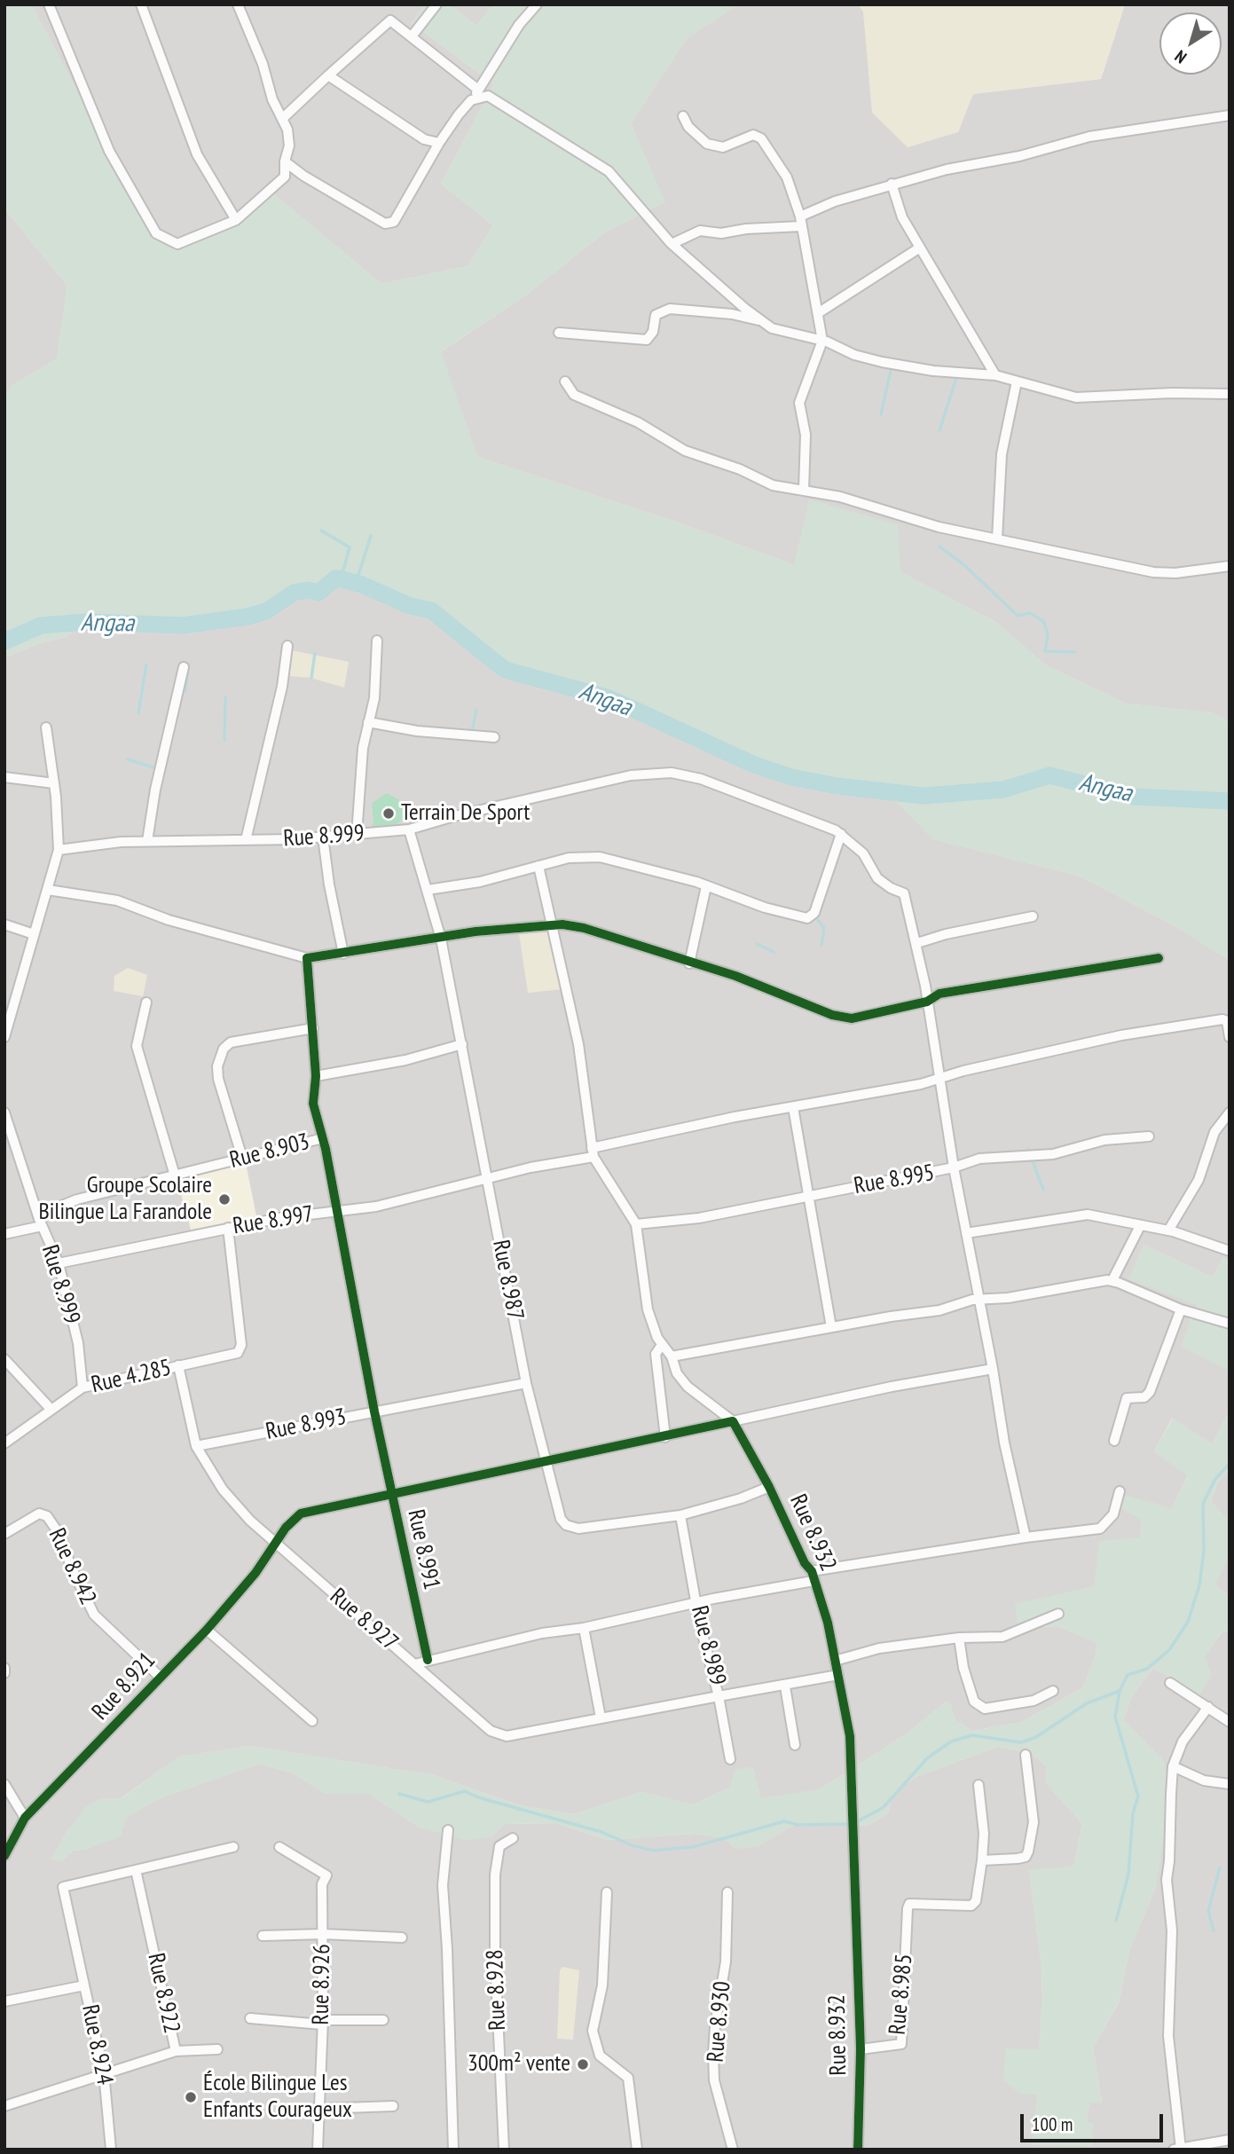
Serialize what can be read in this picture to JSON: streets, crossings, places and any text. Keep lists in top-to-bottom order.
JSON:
{
  "streets": {
    "street": [
      "Rue 8.999",
      "Rue 8.903",
      "Rue 8.995",
      "Rue 8.997",
      "Rue 8.987",
      "Rue 4.285",
      "Rue 8.993",
      "Rue 8.932",
      "Rue 8.991",
      "Rue 8.942",
      "Rue 8.927",
      "Rue 8.989",
      "Rue 8.921",
      "Rue 8.926",
      "Rue 8.928",
      "Rue 8.922",
      "Rue 8.985",
      "Rue 8.930",
      "Rue 8.924"
    ]
  },
  "crossings": [
    ["Rue 8.999", "Rue 8.903"],
    ["Rue 8.999", "Rue 8.995"],
    ["Rue 8.999", "Rue 8.997"],
    ["Rue 8.999", "Rue 8.987"],
    ["Rue 8.999", "Rue 4.285"],
    ["Rue 8.903", "Rue 8.991"],
    ["Rue 8.995", "Rue 8.927"],
    ["Rue 8.997", "Rue 8.987"],
    ["Rue 8.997", "Rue 4.285"],
    ["Rue 8.997", "Rue 8.991"],
    ["Rue 8.987", "Rue 8.993"],
    ["Rue 8.987", "Rue 8.932"],
    ["Rue 8.987", "Rue 8.989"],
    ["Rue 4.285", "Rue 8.927"],
    ["Rue 8.993", "Rue 8.991"],
    ["Rue 8.993", "Rue 8.927"],
    ["Rue 8.932", "Rue 8.927"],
    ["Rue 8.932", "Rue 8.989"],
    ["Rue 8.932", "Rue 8.985"],
    ["Rue 8.991", "Rue 8.927"],
    ["Rue 8.942", "Rue 8.921"],
    ["Rue 8.927", "Rue 8.989"],
    ["Rue 8.927", "Rue 8.921"],
    ["Rue 8.922", "Rue 8.924"]
  ],
  "water": ["Angaa"],
  "places": [
    "Terrain De Sport",
    "Groupe Scolaire Bilingue La Farandole",
    "300m² vente",
    "École Bilingue Les Enfants Courageux"
  ],
  "scale_bar": "100 m",
  "north": "bottom left"
}
